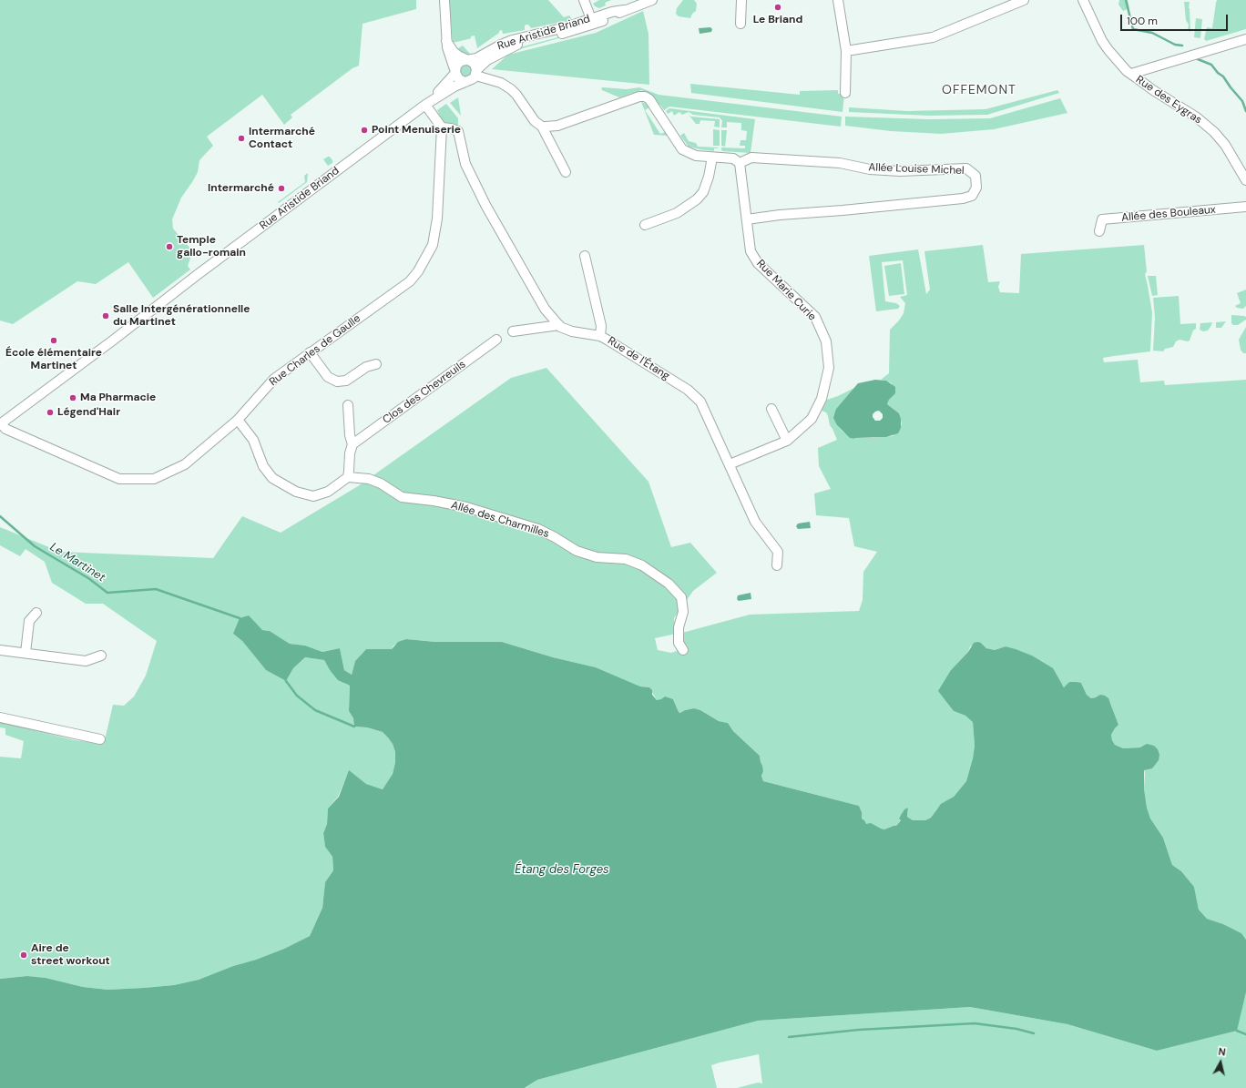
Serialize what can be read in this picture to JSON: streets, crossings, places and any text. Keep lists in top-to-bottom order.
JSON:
{
  "streets": {
    "street": [
      "Rue Aristide Briand",
      "Rue des Eygras",
      "Allée Louise Michel",
      "Allée des Bouleaux",
      "Rue Marie Curie",
      "Rue Charles de Gaulle",
      "Rue de l'Étang",
      "Clos des Chevreuils",
      "Allée des Charmilles"
    ]
  },
  "crossings": [
    ["Rue Aristide Briand", "Rue Charles de Gaulle"],
    ["Allée Louise Michel", "Rue Marie Curie"],
    ["Rue Marie Curie", "Rue de l'Étang"],
    ["Rue Charles de Gaulle", "Rue de l'Étang"]
  ],
  "districts": ["OFFEMONT"],
  "water": ["Le Martinet", "Étang des Forges"],
  "places": [
    "Le Briand",
    "Point Menuiserie",
    "Intermarché Contact",
    "Intermarché",
    "Temple gallo-romain",
    "Salle Intergénérationnelle du Martinet",
    "École élémentaire Martinet",
    "Ma Pharmacie",
    "Légend'Hair",
    "Aire de street workout"
  ],
  "scale_bar": "100 m",
  "north": "top"
}
